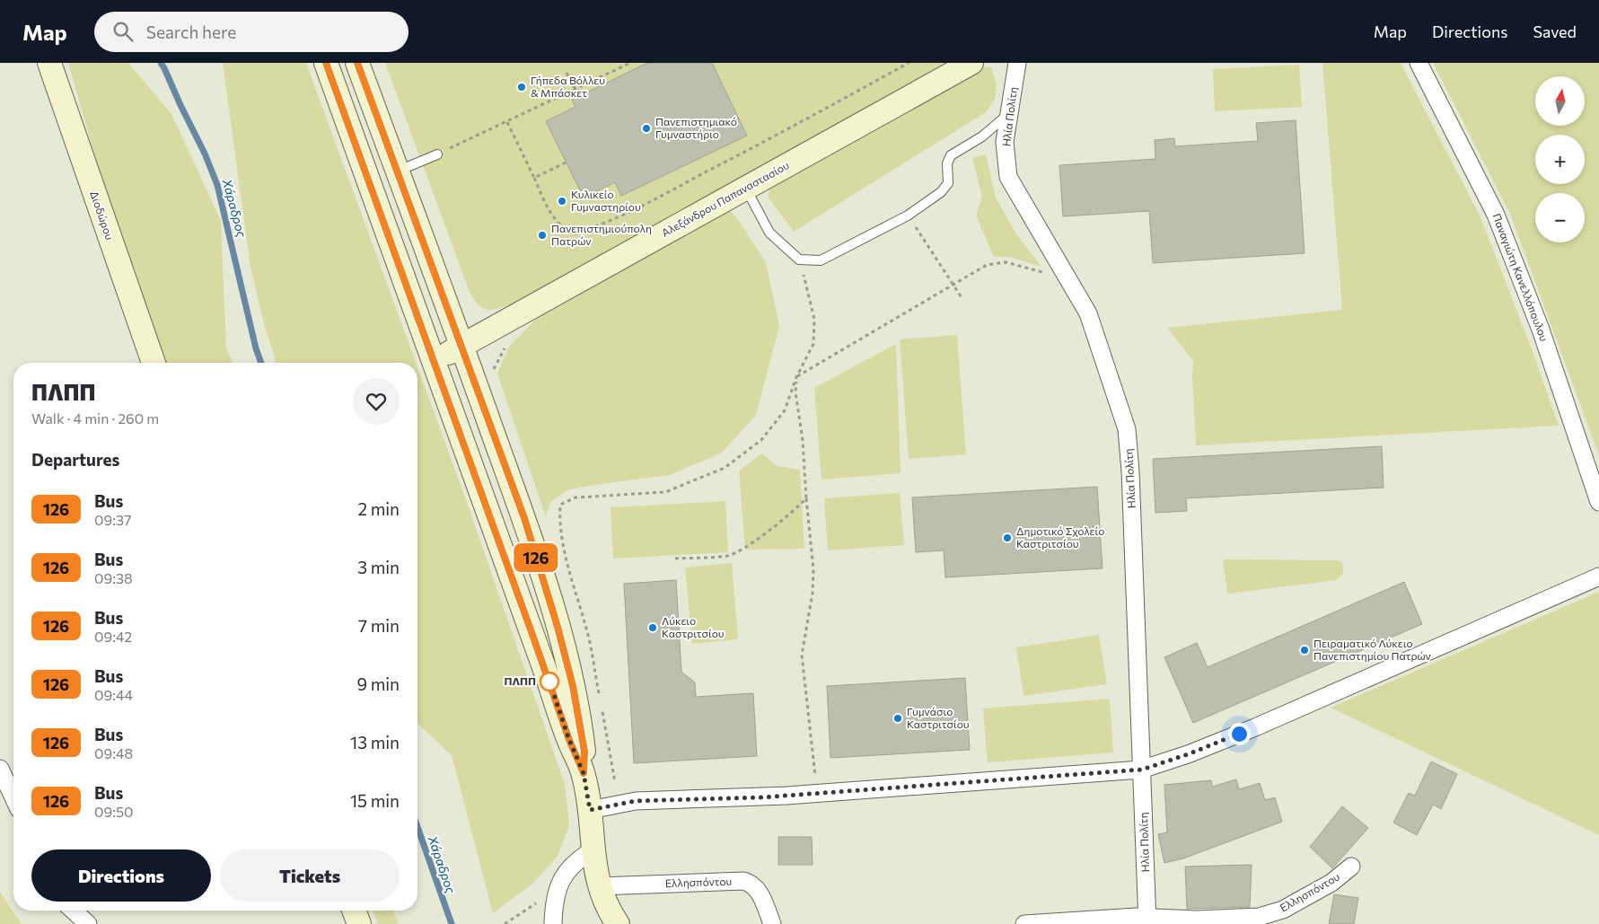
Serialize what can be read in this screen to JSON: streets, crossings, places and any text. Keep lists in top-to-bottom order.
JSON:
{
  "streets": {
    "main road": ["Αλεξάνδρου Παπαναστασίου", "Διοδώρου"],
    "street": ["Ηλία Πολίτη", "Παναγιώτη Κανελλόπουλου", "Ελλησπόντου"]
  },
  "crossings": [
    ["Ηλία Πολίτη", "Ελλησπόντου"]
  ],
  "water": ["Χάραδρος"],
  "places": [
    "Γήπεδα Βόλλευ & Μπάσκετ",
    "Πανεπιστημιακό Γυμναστήριο",
    "Κυλικείο Γυμναστηρίου",
    "Πανεπιστημιούπολη Πατρών",
    "Δημοτικό Σχολείο Καστριτσίου",
    "Λύκειο Καστριτσίου",
    "Πειραματικό Λύκειο Πανεπιστημίου Πατρών",
    "ΠΛΠΠ",
    "Γυμνάσιο Καστριτσίου"
  ],
  "lines": ["bus line 126"],
  "north": "top",
  "page": {
    "header": "Map",
    "search": "Search here",
    "nav": ["Map", "Directions", "Saved"],
    "on_map": "126",
    "map_buttons": ["+", "−"],
    "heading": [
      ["ΠΛΠΠ", "Walk · 4 min · 260 m"],
      "Departures"
    ],
    "list": [
      {
        "mark": "126",
        "name": "Bus",
        "note": "09:37",
        "value": "2 min"
      },
      {
        "mark": "126",
        "name": "Bus",
        "note": "09:38",
        "value": "3 min"
      },
      {
        "mark": "126",
        "name": "Bus",
        "note": "09:42",
        "value": "7 min"
      },
      {
        "mark": "126",
        "name": "Bus",
        "note": "09:44",
        "value": "9 min"
      },
      {
        "mark": "126",
        "name": "Bus",
        "note": "09:48",
        "value": "13 min"
      },
      {
        "mark": "126",
        "name": "Bus",
        "note": "09:50",
        "value": "15 min"
      }
    ],
    "buttons": ["Directions", "Tickets"]
  }
}
